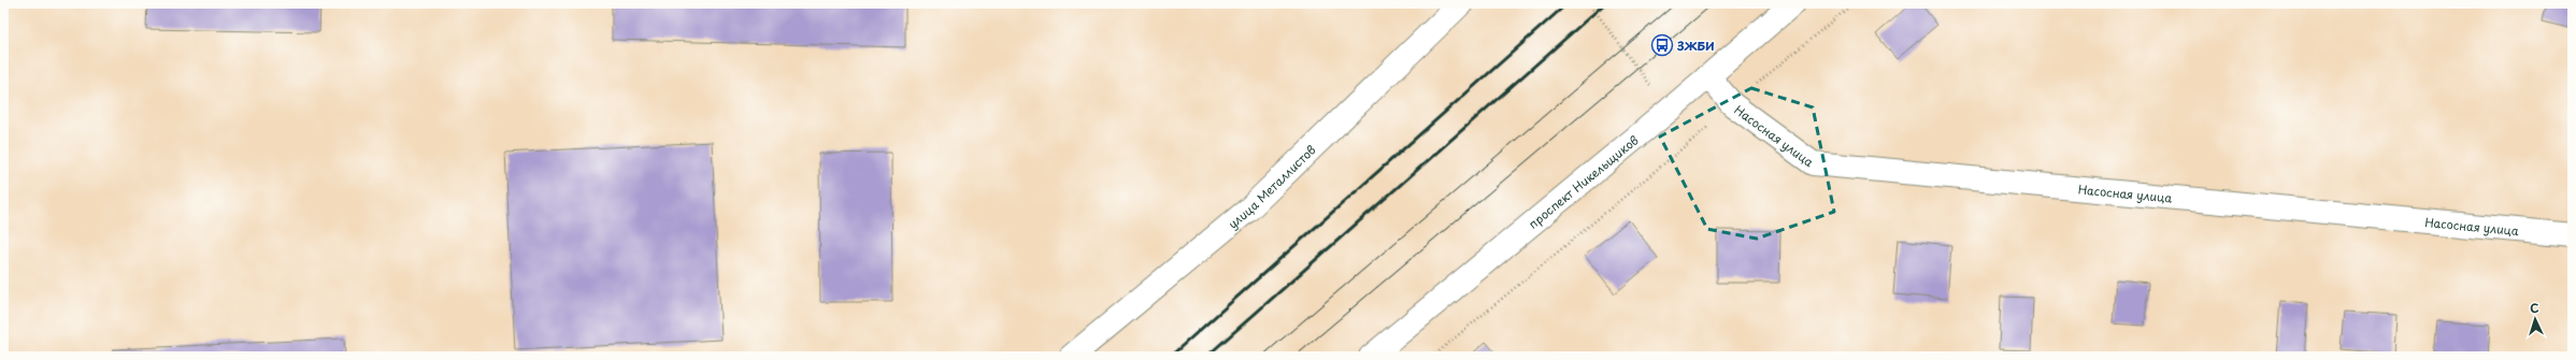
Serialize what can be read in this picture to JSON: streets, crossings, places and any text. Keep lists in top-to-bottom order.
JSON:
{
  "streets": {
    "main road": ["Насосная улица", "проспект Никельщиков", "улица Металлистов"]
  },
  "crossings": [
    ["Насосная улица", "проспект Никельщиков"]
  ],
  "places": {
    "bus stop": ["ЗЖБИ"]
  },
  "north": "top"
}
